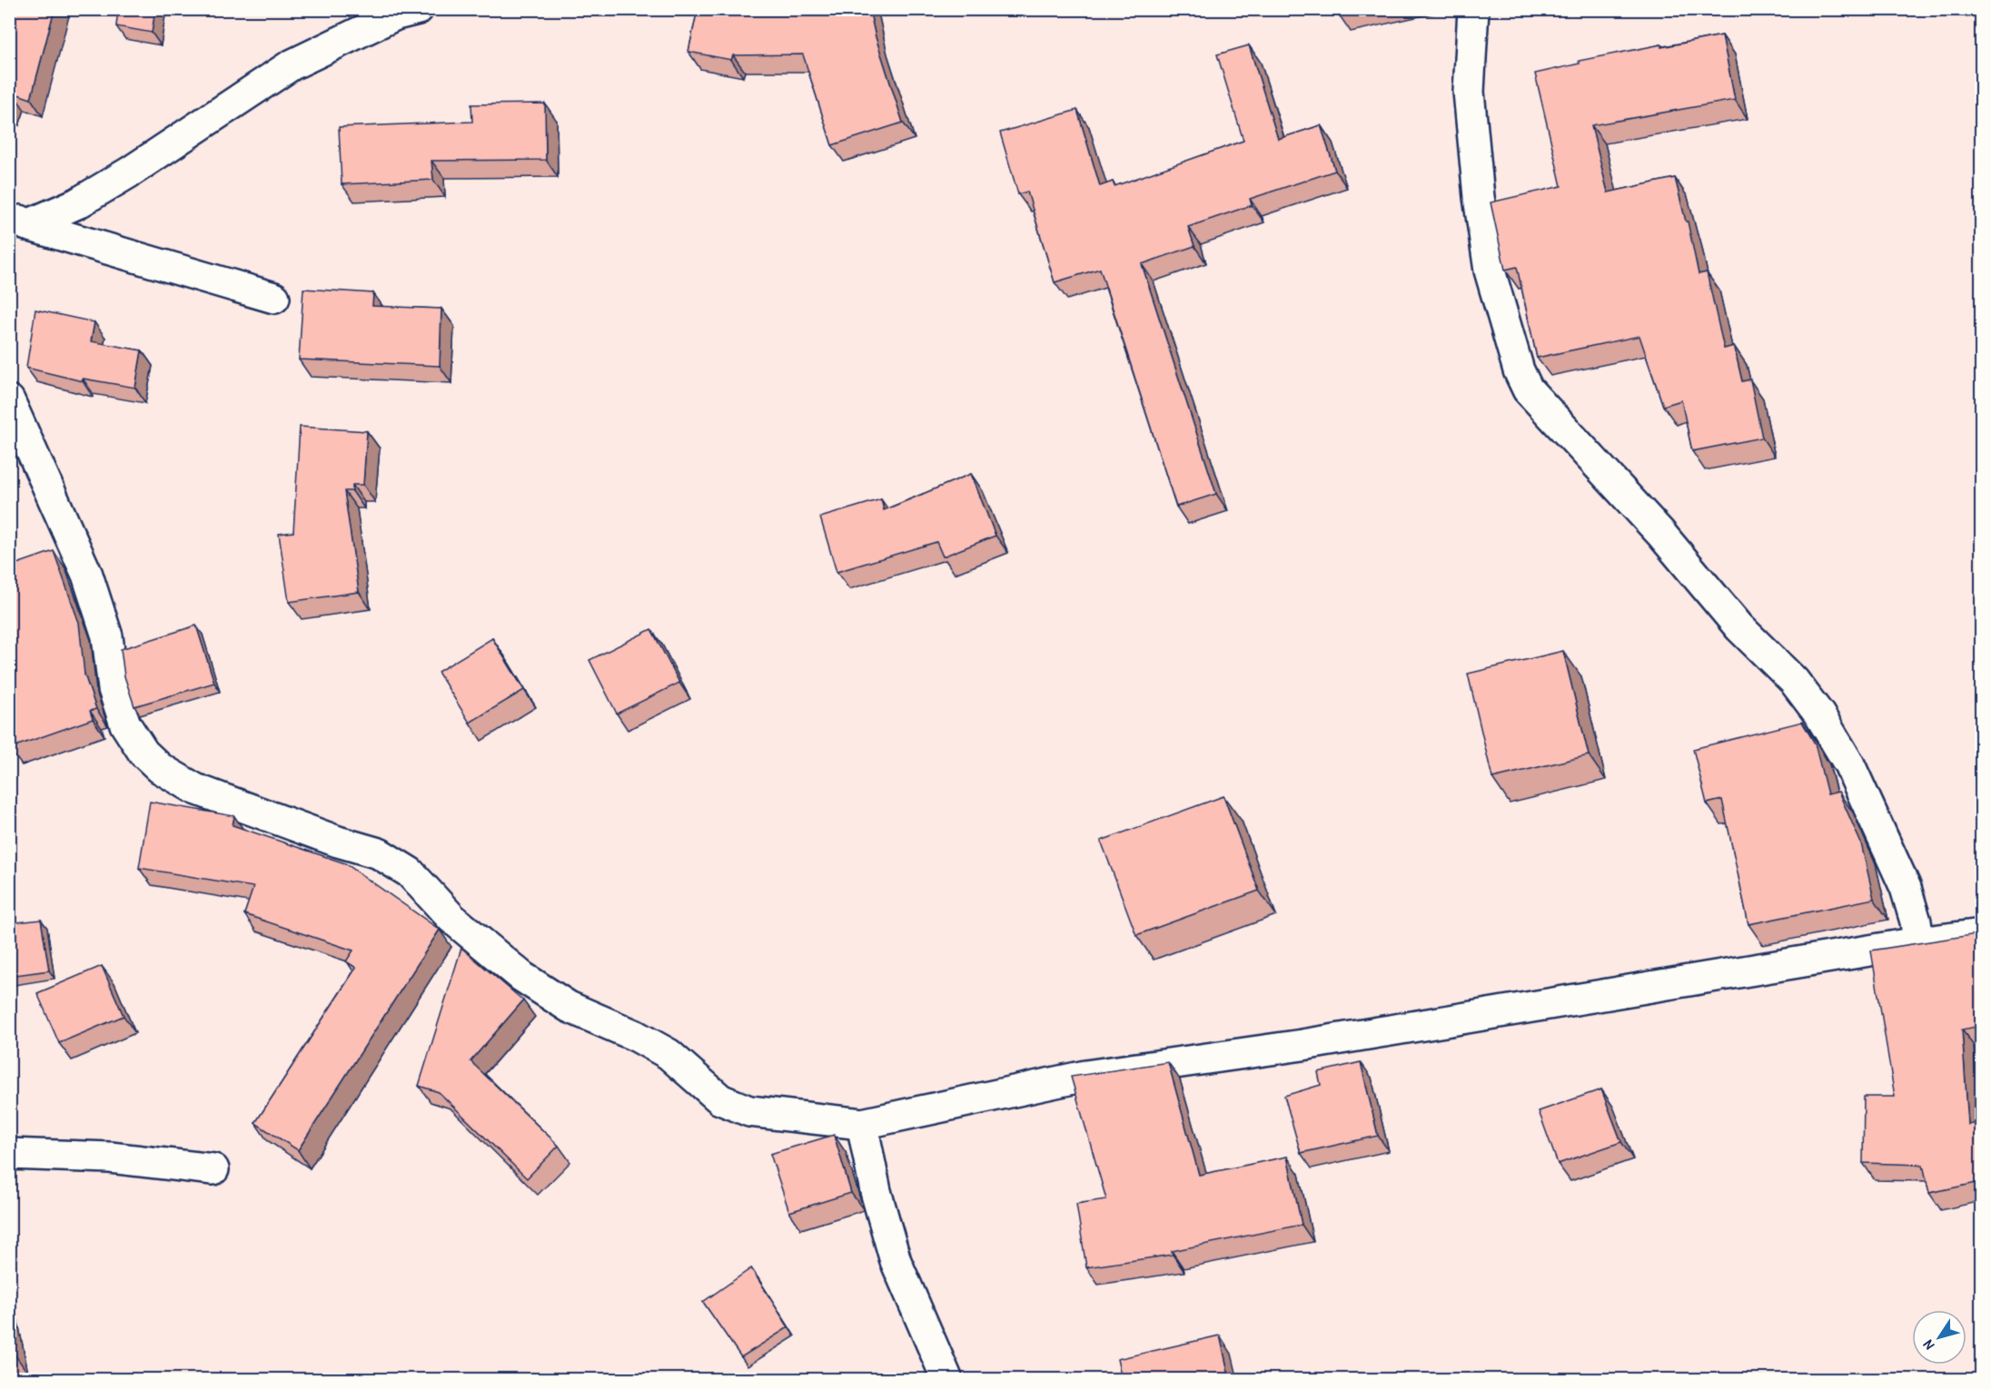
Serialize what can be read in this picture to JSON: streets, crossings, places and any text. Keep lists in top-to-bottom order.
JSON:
{
  "north": "bottom left"
}
